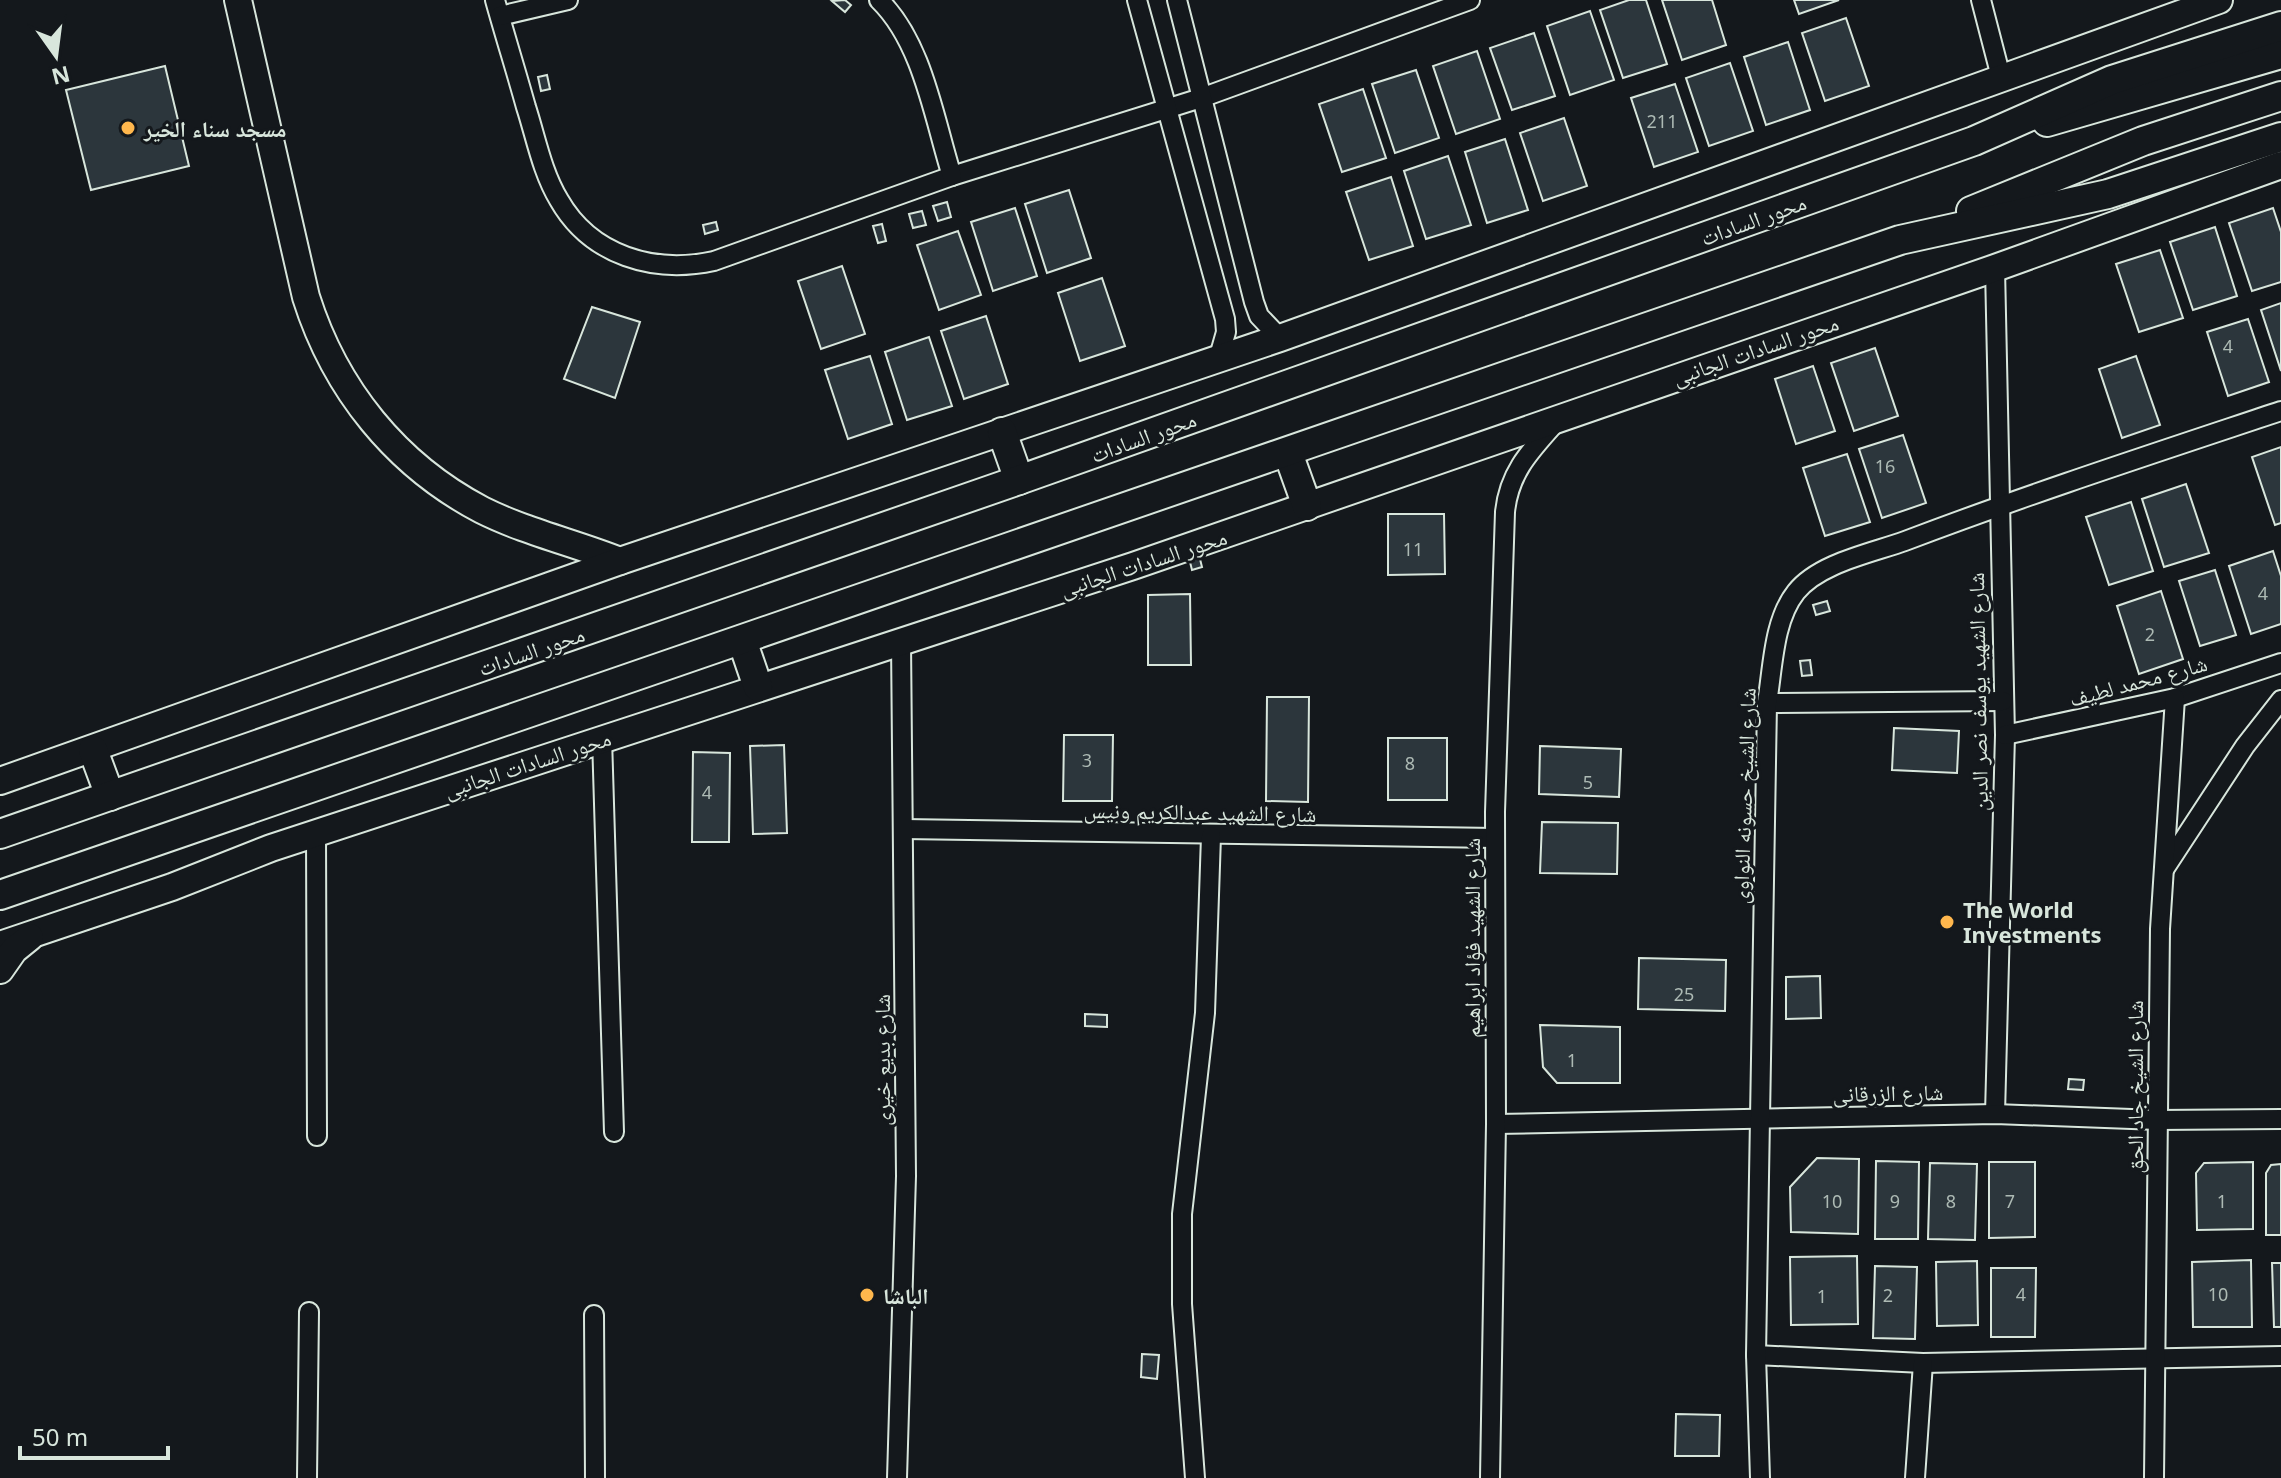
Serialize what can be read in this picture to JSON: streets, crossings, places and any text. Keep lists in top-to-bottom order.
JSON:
{
  "streets": {
    "main road": ["محور السادات"],
    "street": [
      "محور السادات الجانبى",
      "شارع محمد لطيف",
      "شارع الشهيد يوسف نصر الدين",
      "شارع الشيخ حسونه النواوى",
      "شارع الشهيد عبدالكريم ونيس",
      "شارع الشهيد فؤاد ابراهيم",
      "شارع بديع خيرى",
      "شارع الشيخ جاد الحق",
      "شارع الزرقانى"
    ]
  },
  "crossings": [
    ["محور السادات الجانبى", "شارع الشهيد يوسف نصر الدين"],
    ["محور السادات الجانبى", "شارع الشهيد فؤاد ابراهيم"],
    ["محور السادات الجانبى", "شارع بديع خيرى"],
    ["شارع محمد لطيف", "شارع الشهيد يوسف نصر الدين"],
    ["شارع محمد لطيف", "شارع الشيخ جاد الحق"],
    ["شارع الشهيد يوسف نصر الدين", "شارع الشيخ حسونه النواوى"],
    ["شارع الشهيد يوسف نصر الدين", "شارع الزرقانى"],
    ["شارع الشيخ حسونه النواوى", "شارع الزرقانى"],
    ["شارع الشهيد عبدالكريم ونيس", "شارع الشهيد فؤاد ابراهيم"],
    ["شارع الشهيد عبدالكريم ونيس", "شارع بديع خيرى"],
    ["شارع الشهيد فؤاد ابراهيم", "شارع الزرقانى"],
    ["شارع الشيخ جاد الحق", "شارع الزرقانى"]
  ],
  "places": ["مسجد سناء الخير", "The World Investments", "الباشا"],
  "house_numbers": [
    "211",
    "4",
    "16",
    "11",
    "4",
    "2",
    "3",
    "8",
    "5",
    "4",
    "25",
    "1",
    "10",
    "9",
    "8",
    "7",
    "1",
    "4",
    "10",
    "2",
    "1"
  ],
  "scale_bar": "50 m",
  "north": "bottom"
}
